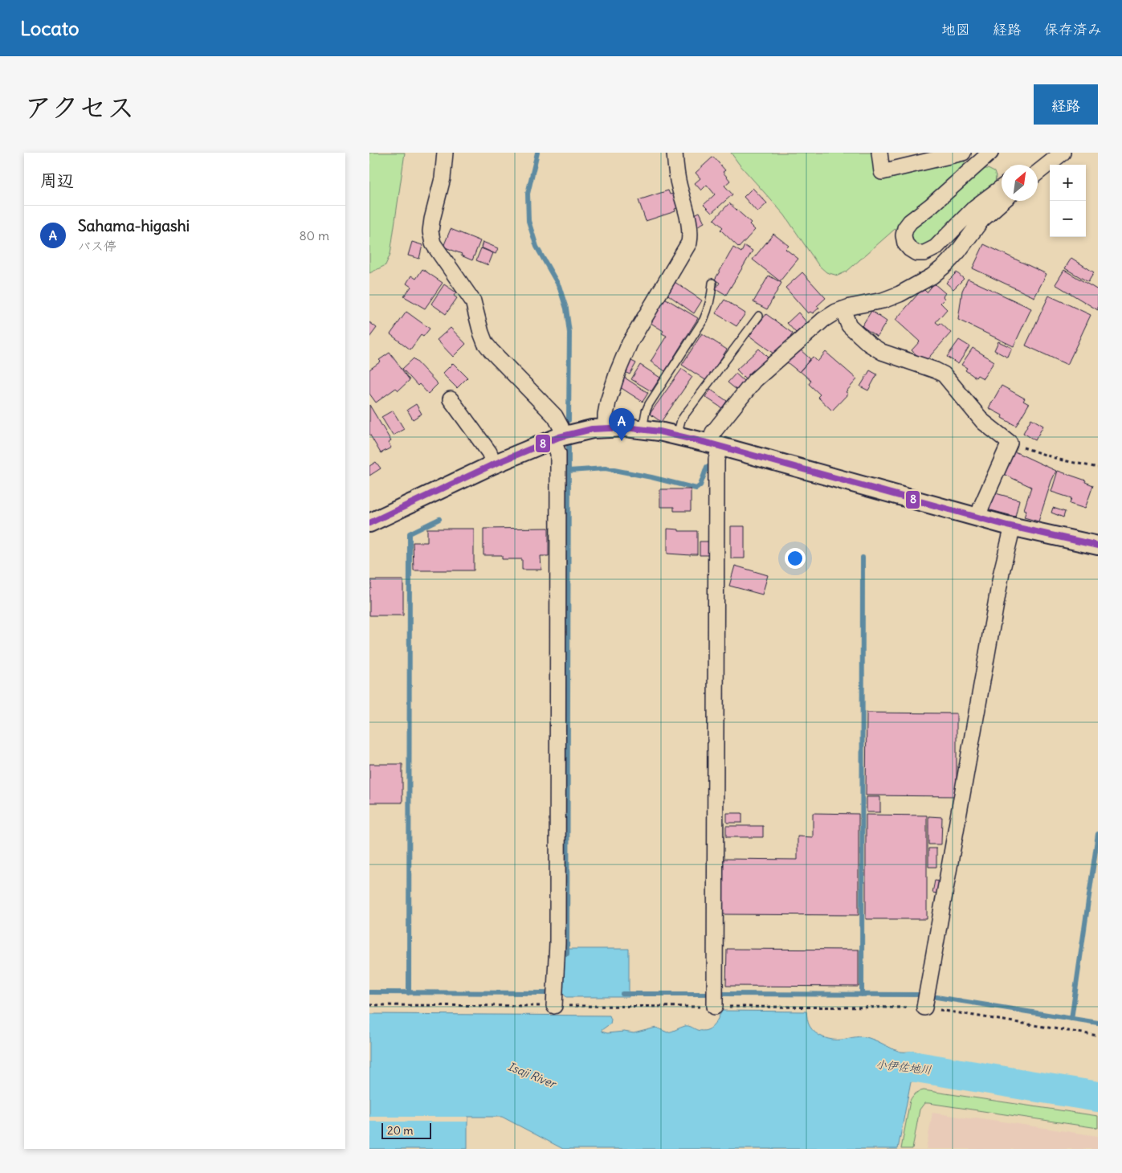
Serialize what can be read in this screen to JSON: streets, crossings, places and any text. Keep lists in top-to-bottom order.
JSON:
{
  "water": ["小伊佐地川", "Isaji River"],
  "lines": ["transit line 8"],
  "scale_bar": "20 m",
  "north": "top right",
  "page": {
    "header": "Locato",
    "nav": ["地図", "経路", "保存済み"],
    "title": "アクセス",
    "buttons": "経路",
    "heading": "周辺",
    "map_buttons": ["+", "−"],
    "list": [
      {
        "mark": "A",
        "name": "Sahama-higashi",
        "note": "バス停",
        "value": "80 m"
      }
    ],
    "pins": "A",
    "scale": "20 m"
  }
}
